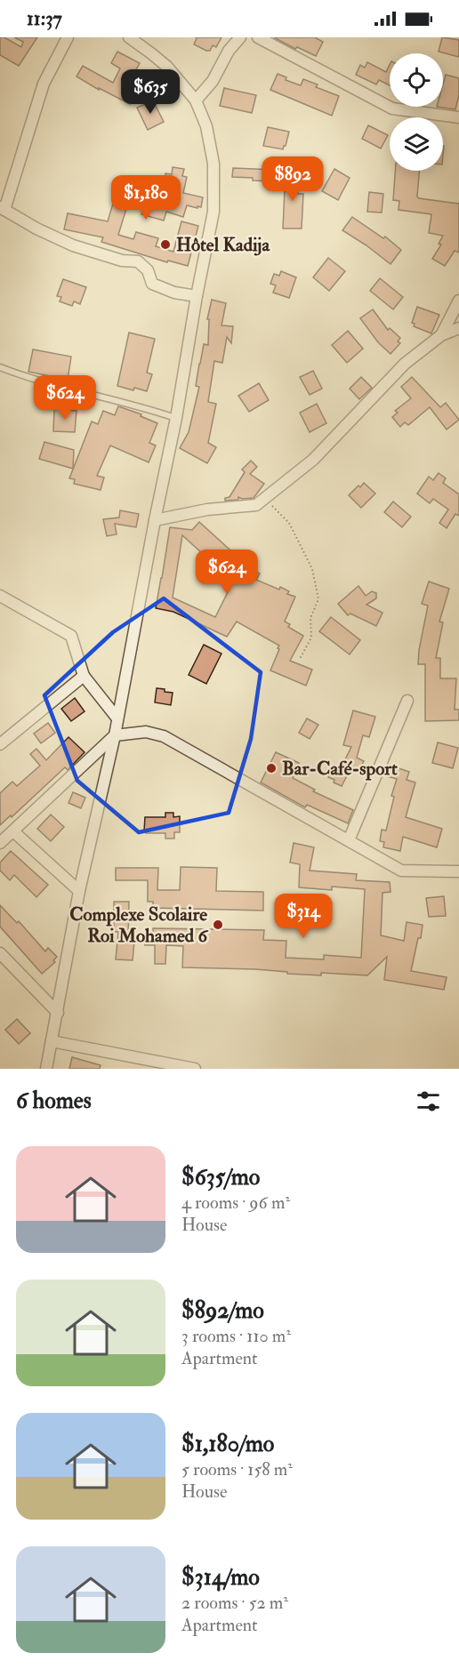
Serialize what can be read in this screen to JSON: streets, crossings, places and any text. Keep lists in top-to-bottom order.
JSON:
{
  "places": ["Hôtel Kadija", "Bar-Café-sport", "Complexe Scolaire Roi Mohamed 6"],
  "page": {
    "status": "11:37",
    "price": [
      "$635",
      "$892",
      "$1,180",
      "$624",
      "$624",
      "$314"
    ],
    "heading": "6 homes",
    "list": [
      {
        "name": "$635/mo",
        "note": "4 rooms · 96 m² · House"
      },
      {
        "name": "$892/mo",
        "note": "3 rooms · 110 m² · Apartment"
      },
      {
        "name": "$1,180/mo",
        "note": "5 rooms · 158 m² · House"
      },
      {
        "name": "$314/mo",
        "note": "2 rooms · 52 m² · Apartment"
      }
    ]
  }
}
